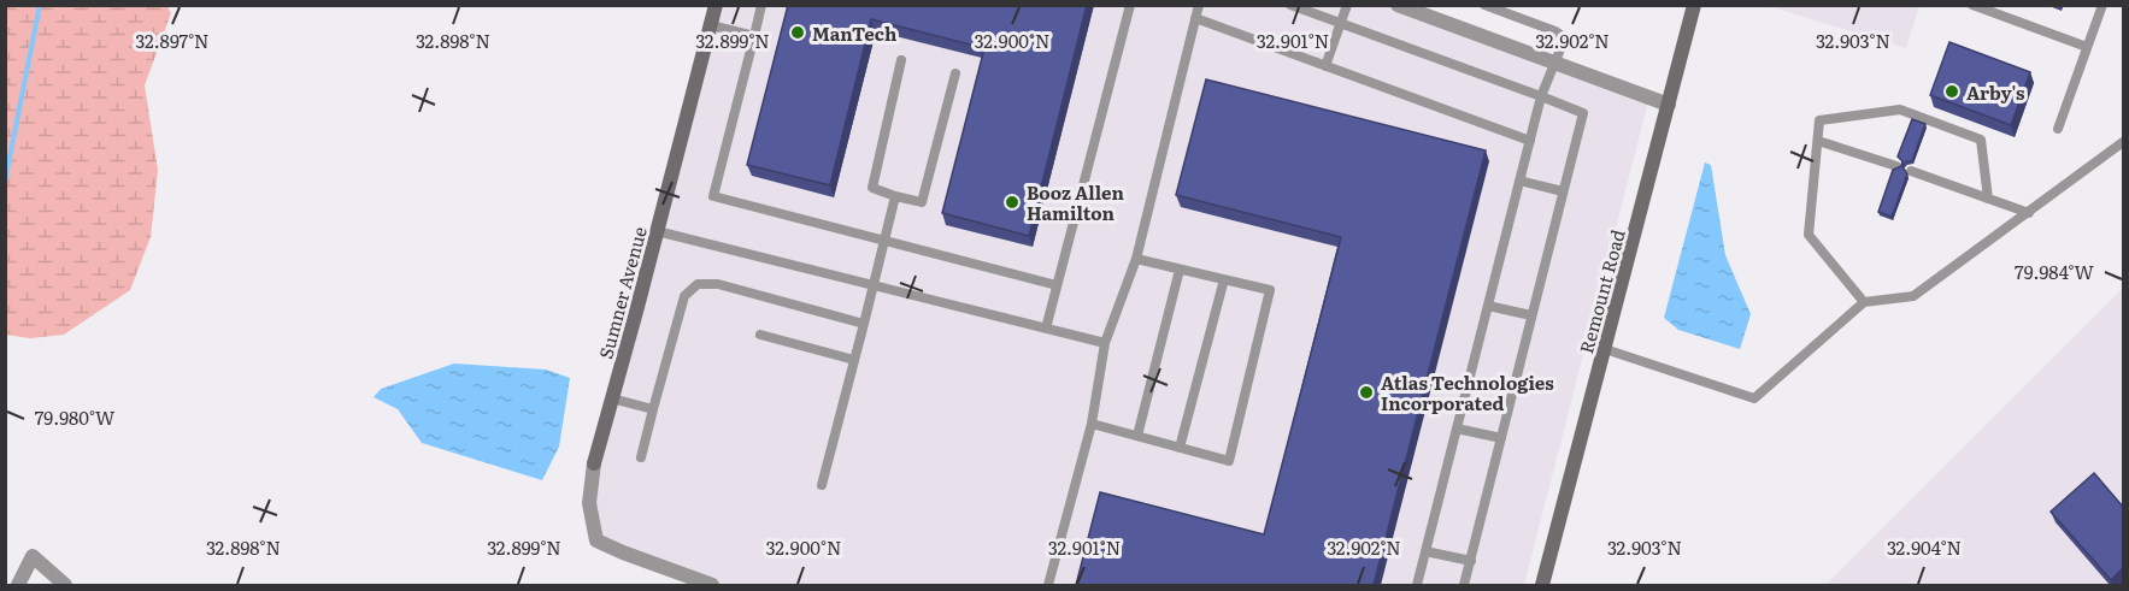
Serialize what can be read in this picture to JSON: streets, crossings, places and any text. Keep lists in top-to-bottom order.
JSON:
{
  "streets": {
    "main road": ["Remount Road", "Sumner Avenue"]
  },
  "places": [
    "ManTech",
    "Arby's",
    "Booz Allen Hamilton",
    "Atlas Technologies Incorporated"
  ],
  "coordinates": [
    "32.900°N",
    "32.897°N",
    "32.898°N",
    "32.899°N",
    "32.901°N",
    "32.902°N",
    "32.903°N",
    "79.984°W",
    "79.980°W",
    "32.904°N"
  ]
}
